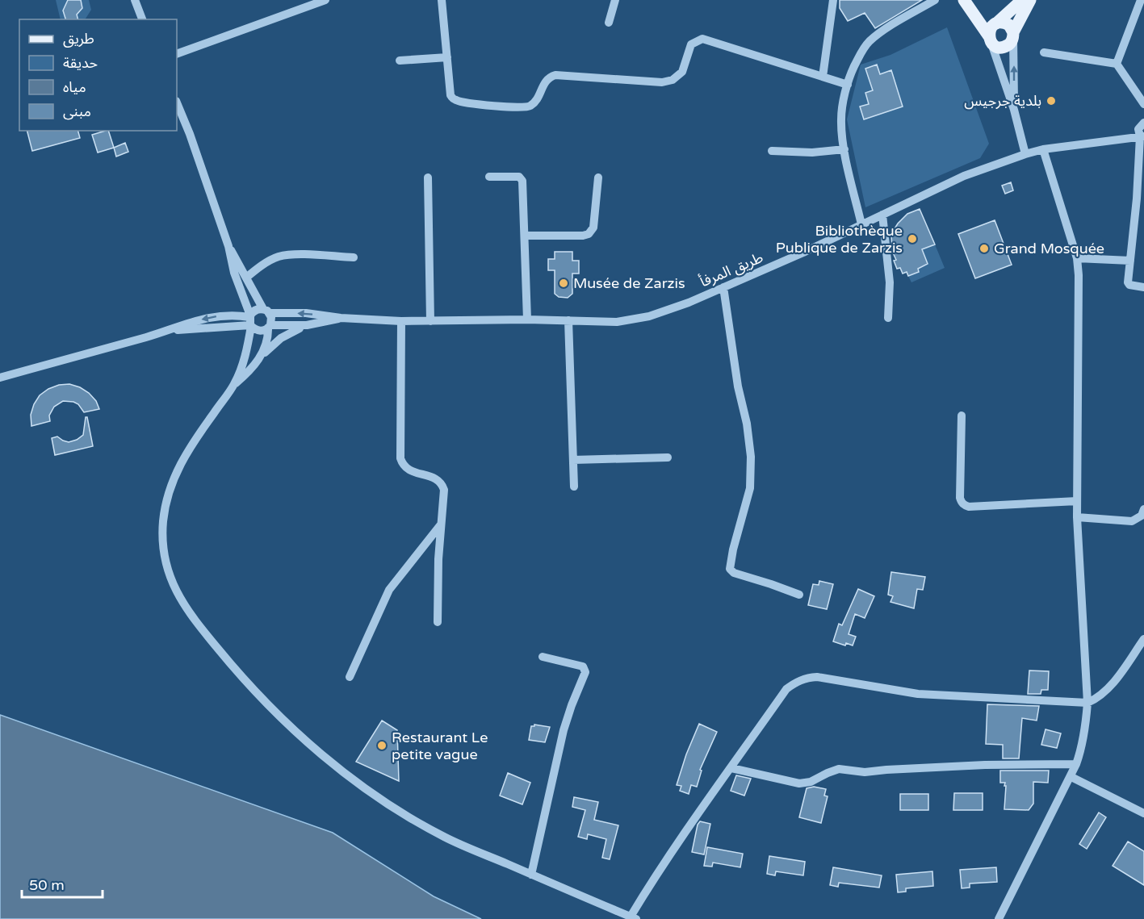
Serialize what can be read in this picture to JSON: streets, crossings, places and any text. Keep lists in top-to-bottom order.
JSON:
{
  "streets": {
    "street": ["طريق المرفأ"]
  },
  "places": [
    "بلدية جرجيس",
    "Bibliothèque Publique de Zarzis",
    "Grand Mosquée",
    "Musée de Zarzis",
    "Restaurant Le petite vague"
  ],
  "legend": [
    "طريق",
    "حديقة",
    "مياه",
    "مبنى"
  ],
  "scale_bar": "50 m"
}
